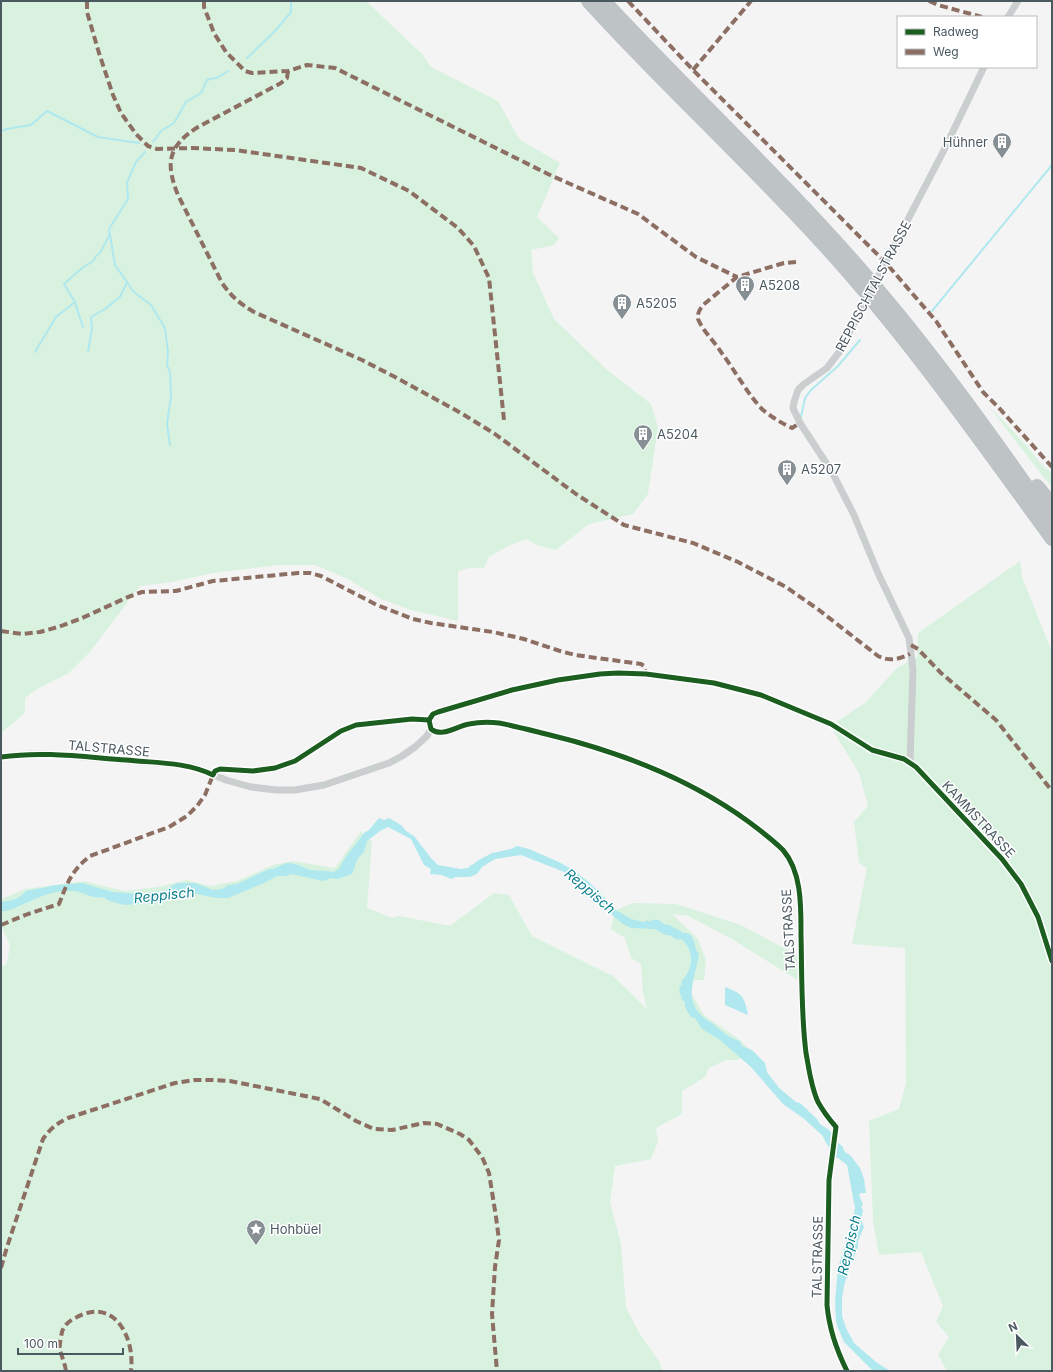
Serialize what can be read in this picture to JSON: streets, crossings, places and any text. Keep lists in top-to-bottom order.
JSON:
{
  "streets": {
    "street": ["REPPISCHTALSTRASSE", "TALSTRASSE", "KAMMSTRASSE"]
  },
  "crossings": [
    ["REPPISCHTALSTRASSE", "KAMMSTRASSE"]
  ],
  "water": ["Reppisch"],
  "places": {
    "building": [
      "Hühner",
      "A5208",
      "A5205",
      "A5204",
      "A5207"
    ],
    "place": ["Hohbüel"]
  },
  "legend": ["Radweg", "Weg"],
  "scale_bar": "100 m",
  "north": "top left"
}
